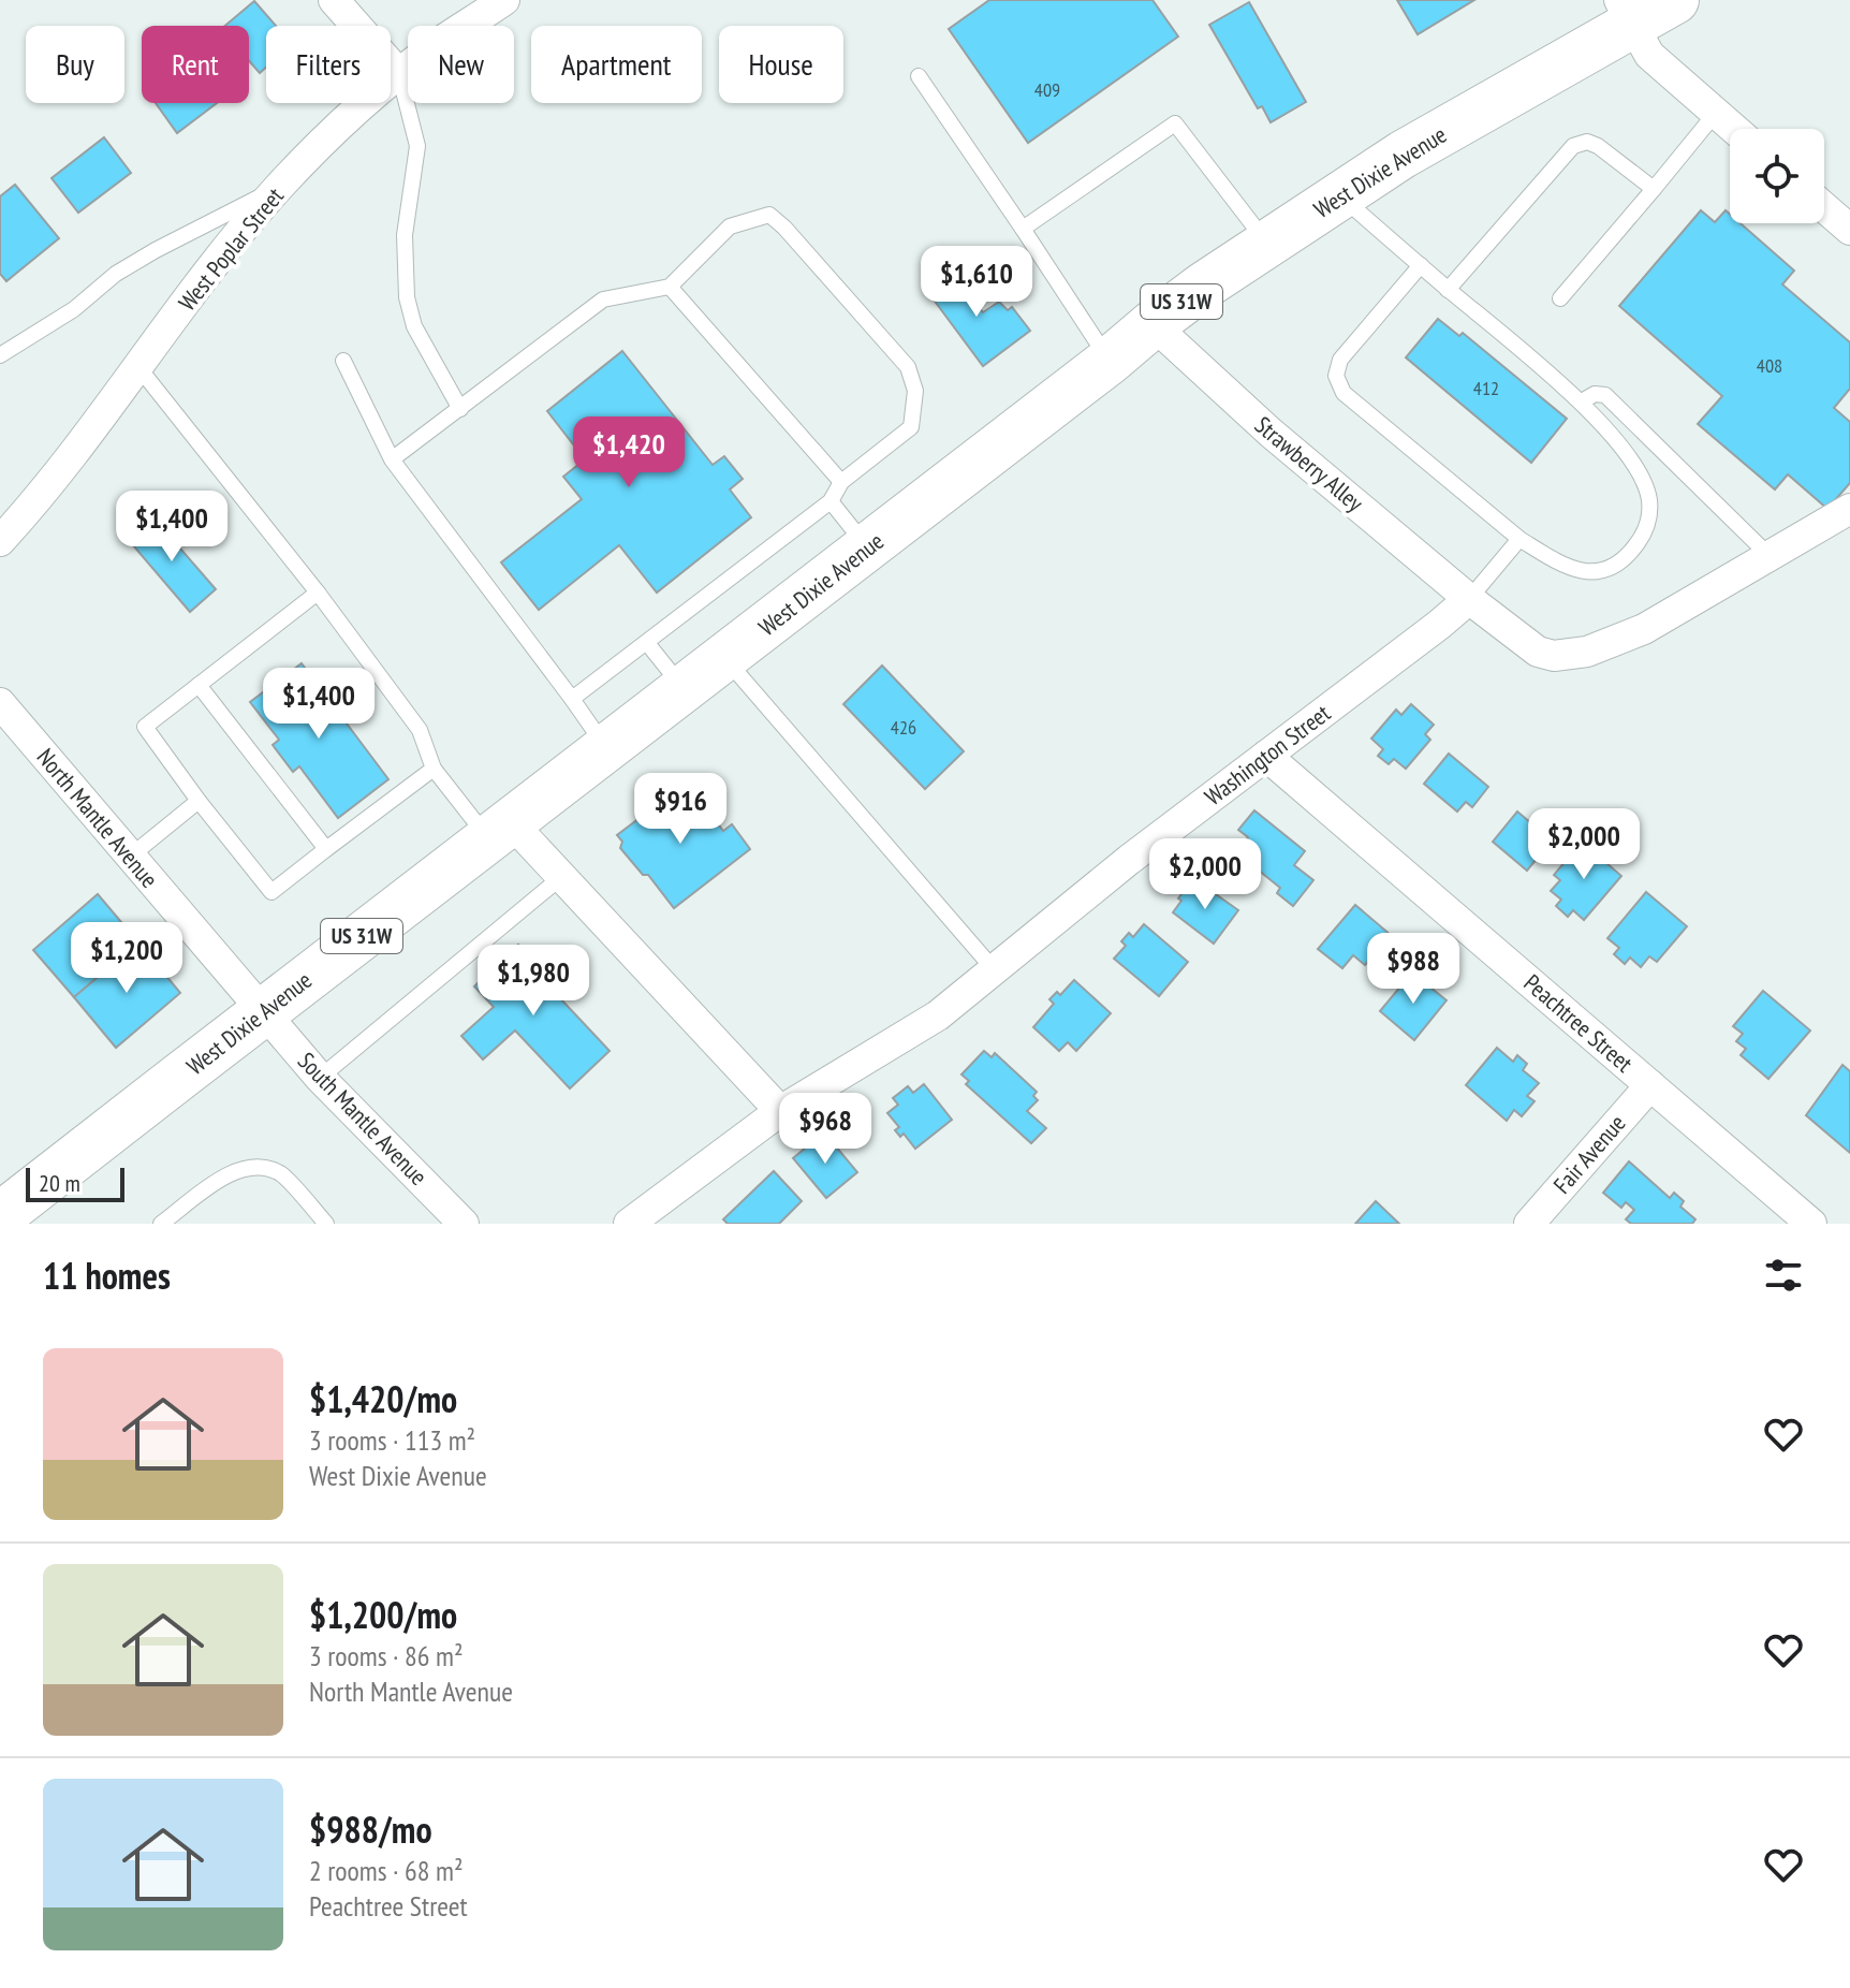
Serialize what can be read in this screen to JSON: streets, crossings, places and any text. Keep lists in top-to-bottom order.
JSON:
{
  "streets": {
    "main road": ["West Dixie Avenue", "US 31W"],
    "street": [
      "West Poplar Street",
      "Strawberry Alley",
      "Washington Street",
      "North Mantle Avenue",
      "Peachtree Street",
      "South Mantle Avenue",
      "Fair Avenue"
    ]
  },
  "crossings": [
    ["West Dixie Avenue", "Strawberry Alley"],
    ["West Dixie Avenue", "North Mantle Avenue"],
    ["West Dixie Avenue", "South Mantle Avenue"],
    ["Strawberry Alley", "Washington Street"],
    ["Washington Street", "Peachtree Street"],
    ["North Mantle Avenue", "South Mantle Avenue"],
    ["Peachtree Street", "Fair Avenue"]
  ],
  "house_numbers": [
    "409",
    "408",
    "412",
    "426"
  ],
  "scale_bar": "20 m",
  "page": {
    "chip": [
      "Buy",
      "Rent",
      "Filters",
      "New",
      "Apartment",
      "House"
    ],
    "price": [
      "$1,610",
      "$1,420",
      "$1,400",
      "$1,400",
      "$916",
      "$2,000",
      "$2,000",
      "$1,200",
      "$988",
      "$1,980",
      "$968"
    ],
    "scale": "20 m",
    "heading": "11 homes",
    "list": [
      {
        "name": "$1,420/mo",
        "note": "3 rooms · 113 m² · West Dixie Avenue"
      },
      {
        "name": "$1,200/mo",
        "note": "3 rooms · 86 m² · North Mantle Avenue"
      },
      {
        "name": "$988/mo",
        "note": "2 rooms · 68 m² · Peachtree Street"
      }
    ]
  }
}
